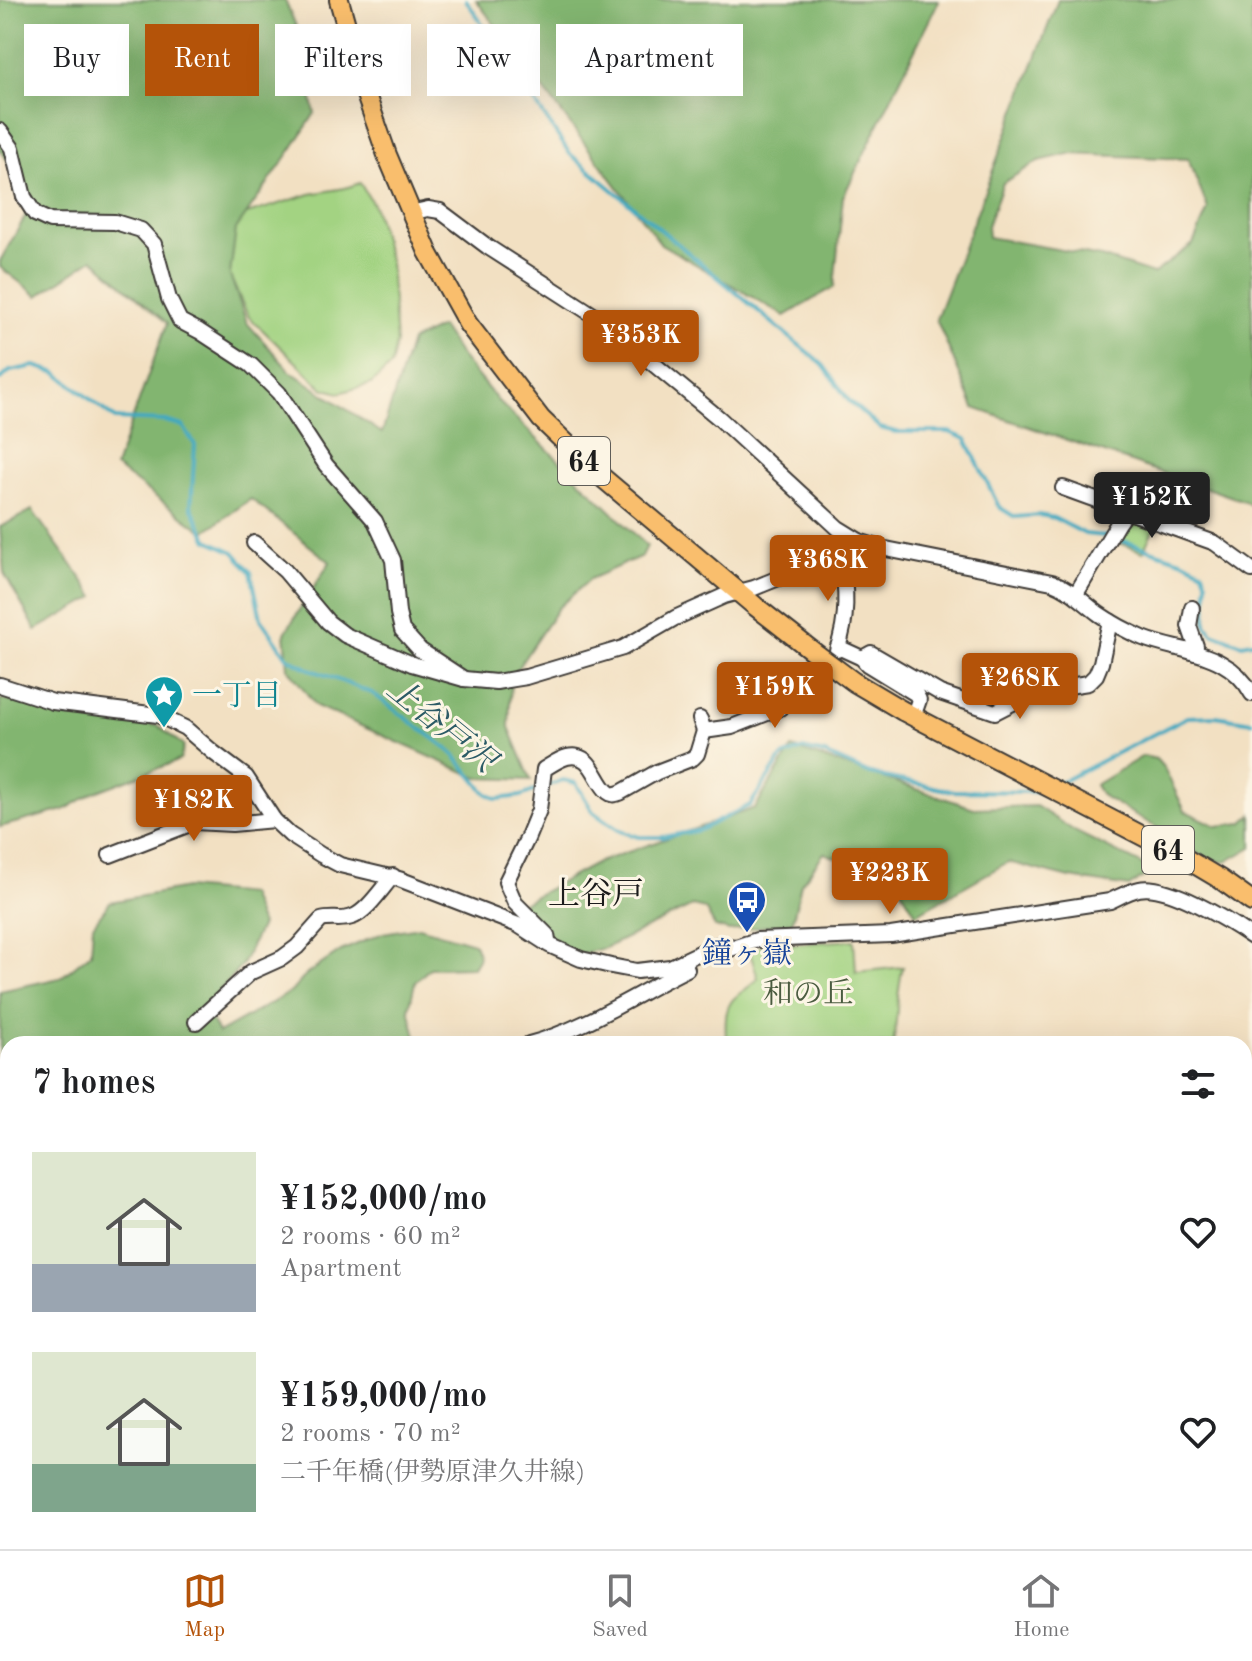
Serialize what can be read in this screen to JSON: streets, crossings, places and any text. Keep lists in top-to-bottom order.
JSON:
{
  "streets": {
    "main road": ["64"]
  },
  "districts": ["上谷戸"],
  "water": ["上谷戸沢"],
  "parks": ["和の丘"],
  "places": {
    "place": ["一丁目"],
    "bus stop": ["鐘ヶ嶽"]
  },
  "page": {
    "chip": [
      "Buy",
      "Rent",
      "Filters",
      "New",
      "Apartment"
    ],
    "price": [
      "¥353K",
      "¥152K",
      "¥368K",
      "¥268K",
      "¥159K",
      "¥182K",
      "¥223K"
    ],
    "heading": "7 homes",
    "list": [
      {
        "name": "¥152,000/mo",
        "note": "2 rooms · 60 m² · Apartment"
      },
      {
        "name": "¥159,000/mo",
        "note": "2 rooms · 70 m² · 二千年橋(伊勢原津久井線)"
      }
    ],
    "tabs": ["Map", "Saved", "Home"]
  }
}
